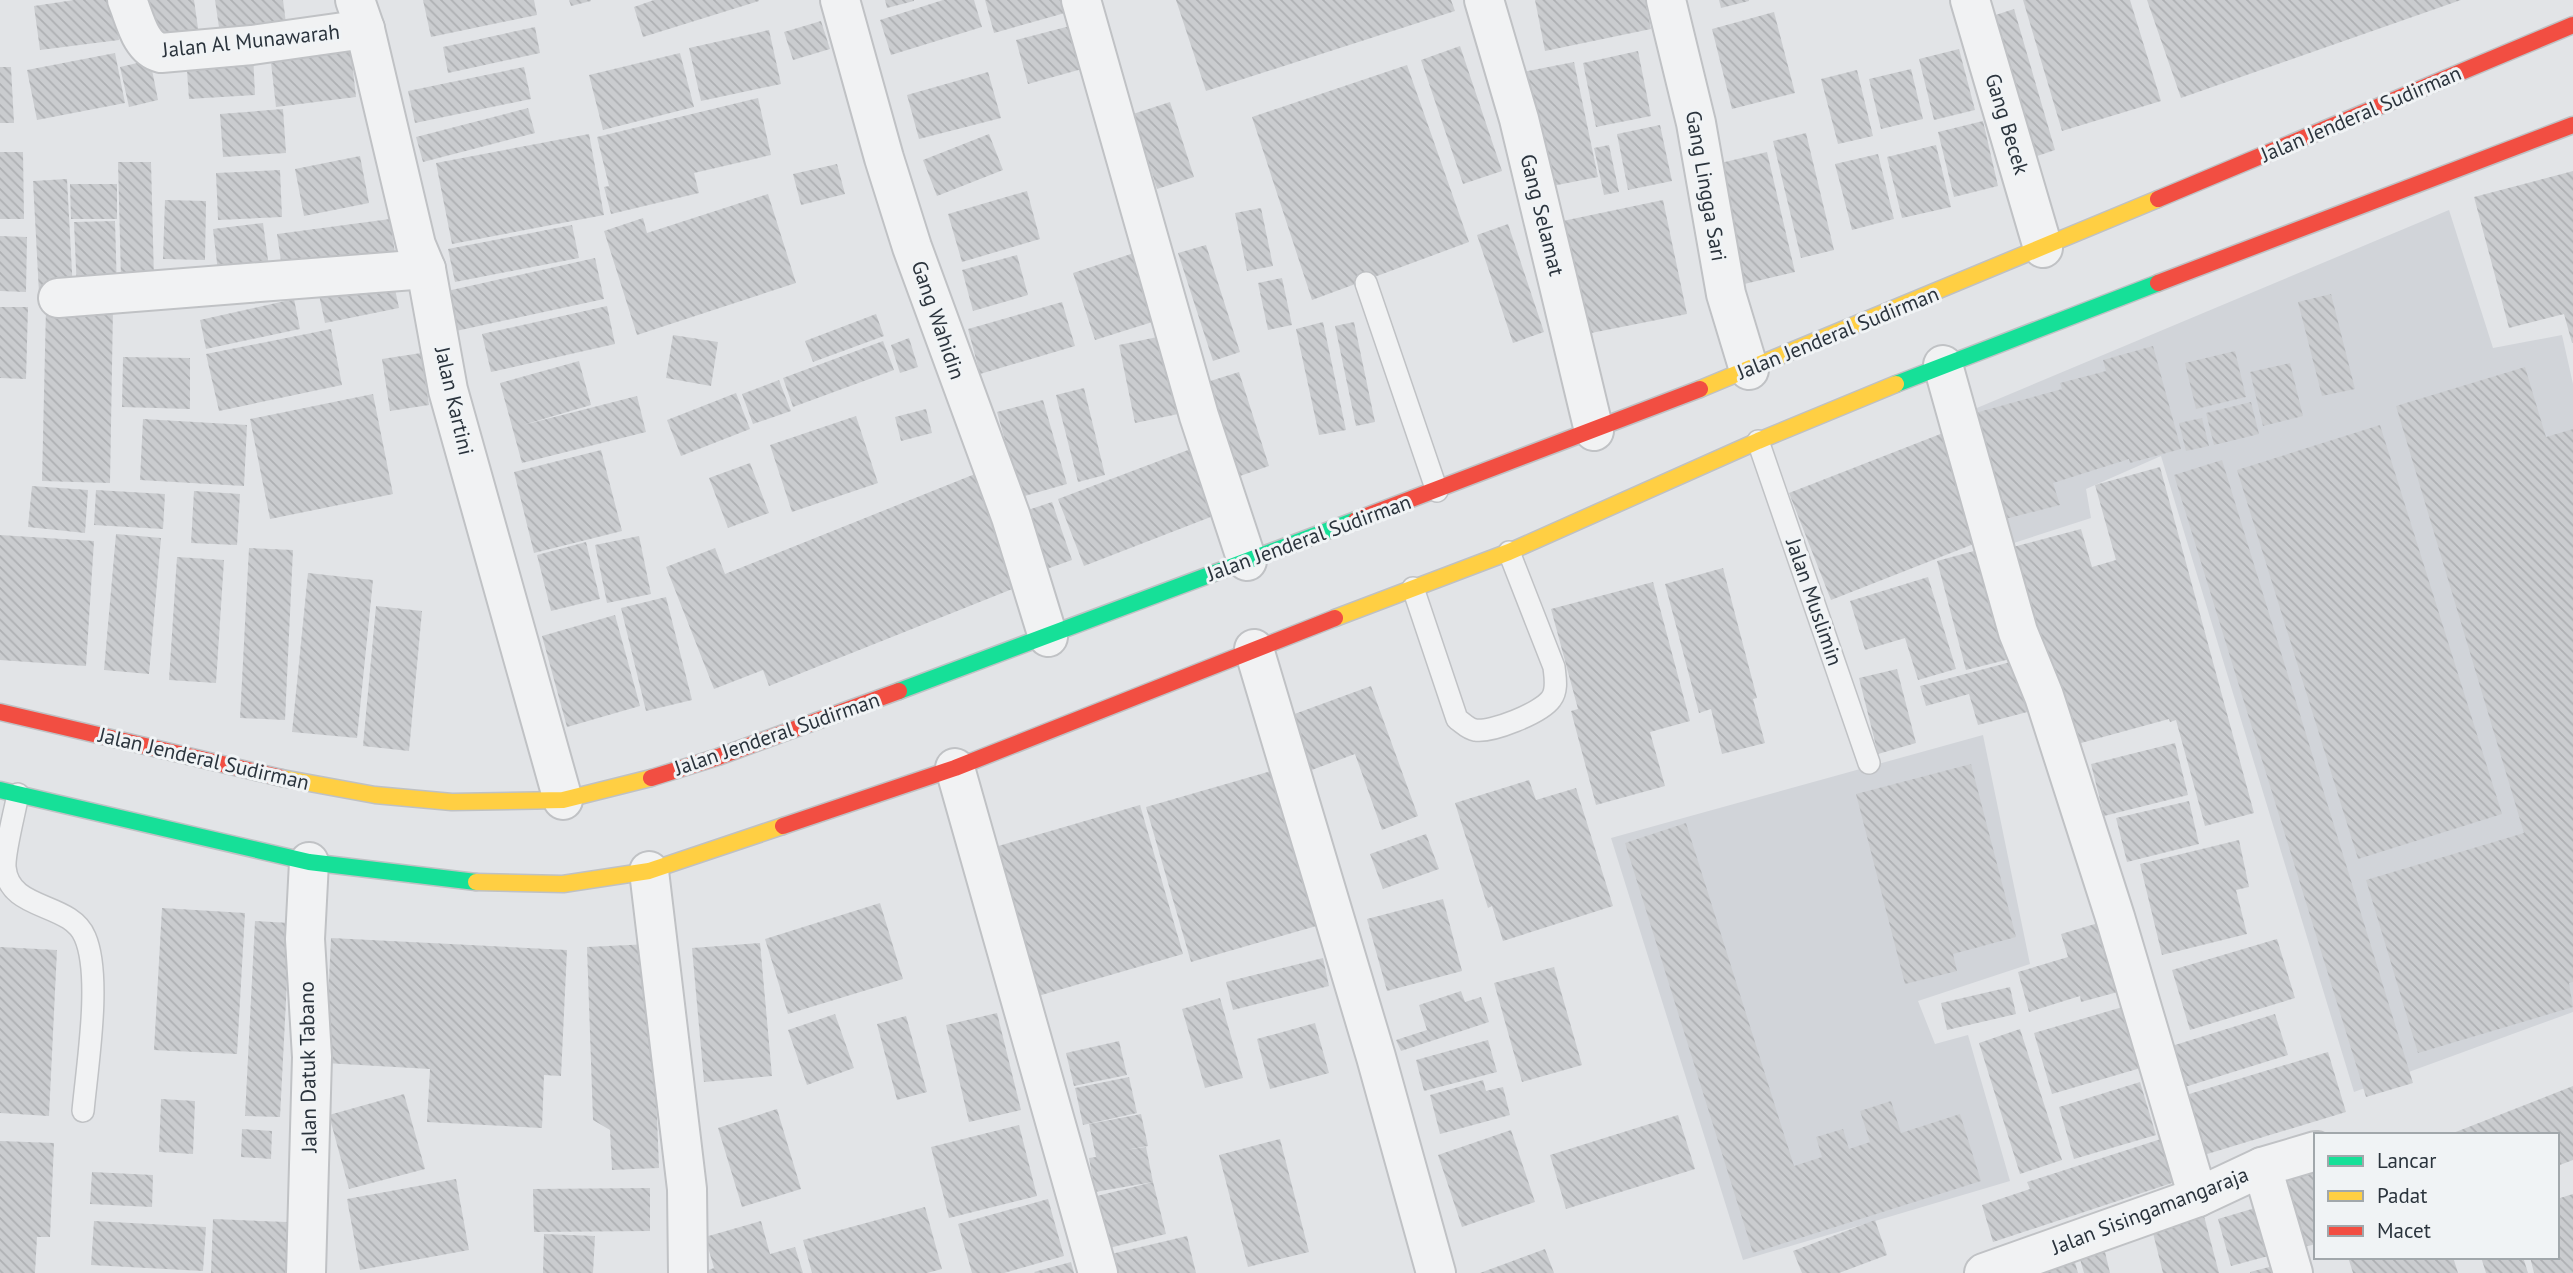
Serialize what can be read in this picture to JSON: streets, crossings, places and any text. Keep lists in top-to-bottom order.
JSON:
{
  "streets": {
    "main road": ["Jalan Jenderal Sudirman"],
    "street": [
      "Jalan Al Munawarah",
      "Gang Becek",
      "Gang Lingga Sari",
      "Gang Selamat",
      "Gang Wahidin",
      "Jalan Kartini",
      "Jalan Datuk Tabano",
      "Jalan Sisingamangaraja"
    ],
    "lane": ["Jalan Muslimin"]
  },
  "crossings": [
    ["Jalan Al Munawarah", "Jalan Kartini"],
    ["Jalan Jenderal Sudirman", "Gang Becek"],
    ["Jalan Jenderal Sudirman", "Gang Lingga Sari"],
    ["Jalan Jenderal Sudirman", "Gang Selamat"],
    ["Jalan Jenderal Sudirman", "Gang Wahidin"],
    ["Jalan Jenderal Sudirman", "Jalan Kartini"]
  ],
  "legend": ["Lancar", "Padat", "Macet"]
}
